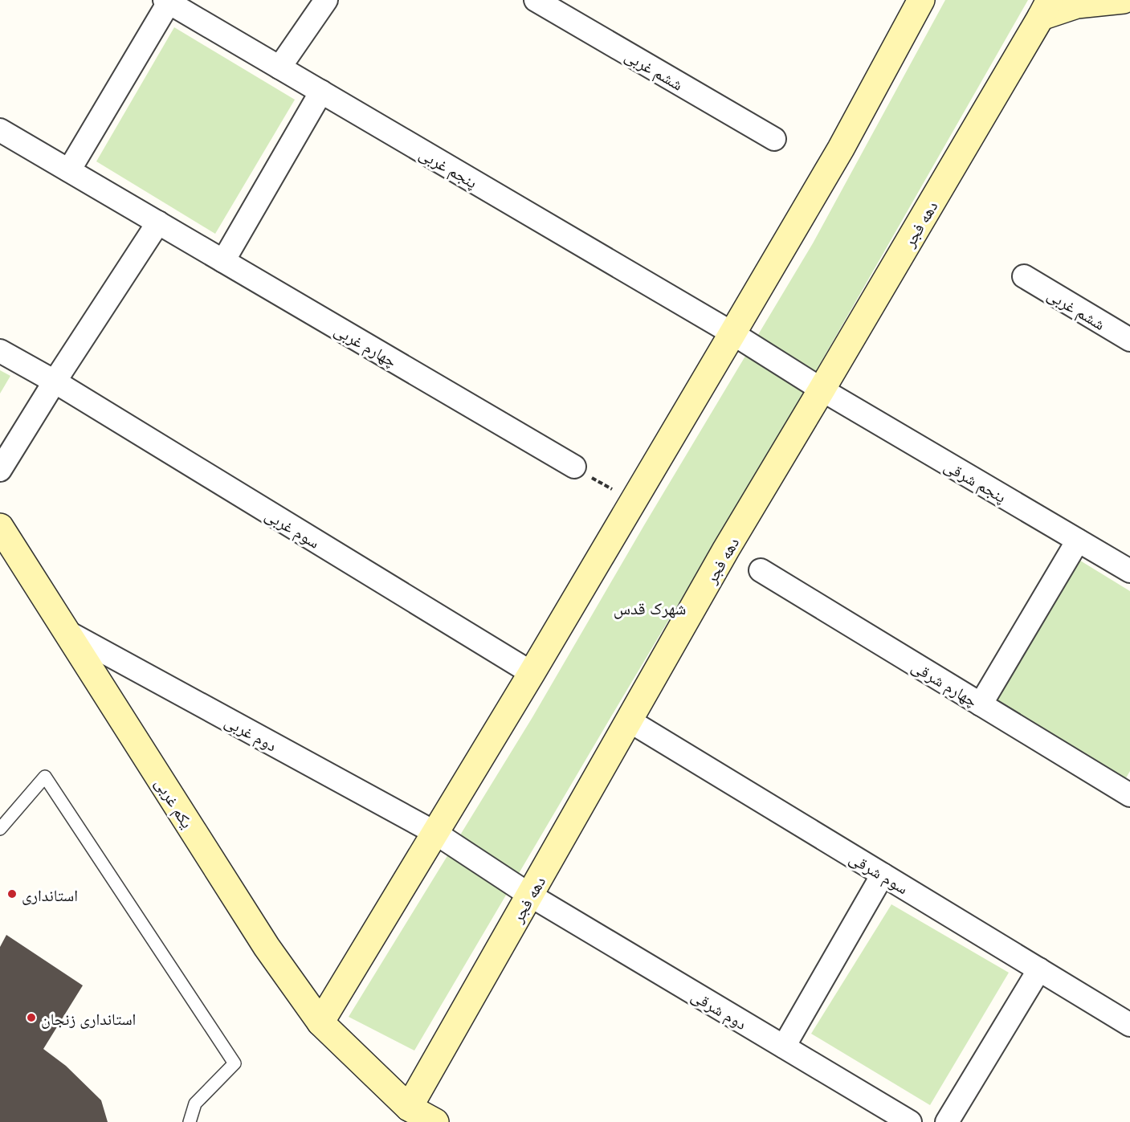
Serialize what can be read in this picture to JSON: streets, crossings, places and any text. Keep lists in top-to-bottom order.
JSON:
{
  "streets": {
    "street": [
      "ششم غربی",
      "پنجم غربی",
      "دهه فجر",
      "چهارم غربی",
      "پنجم شرقی",
      "سوم غربی",
      "چهارم شرقی",
      "دوم غربی",
      "یکم غربی",
      "سوم شرقی",
      "دوم شرقی"
    ]
  },
  "crossings": [
    ["پنجم غربی", "دهه فجر"],
    ["پنجم غربی", "پنجم شرقی"],
    ["دهه فجر", "پنجم شرقی"],
    ["دهه فجر", "دوم غربی"],
    ["دهه فجر", "یکم غربی"],
    ["دهه فجر", "سوم شرقی"],
    ["دهه فجر", "دوم شرقی"],
    ["دوم غربی", "یکم غربی"],
    ["دوم غربی", "دوم شرقی"]
  ],
  "districts": ["شهرک قدس"],
  "places": ["استانداری", "استانداری زنجان"]
}
